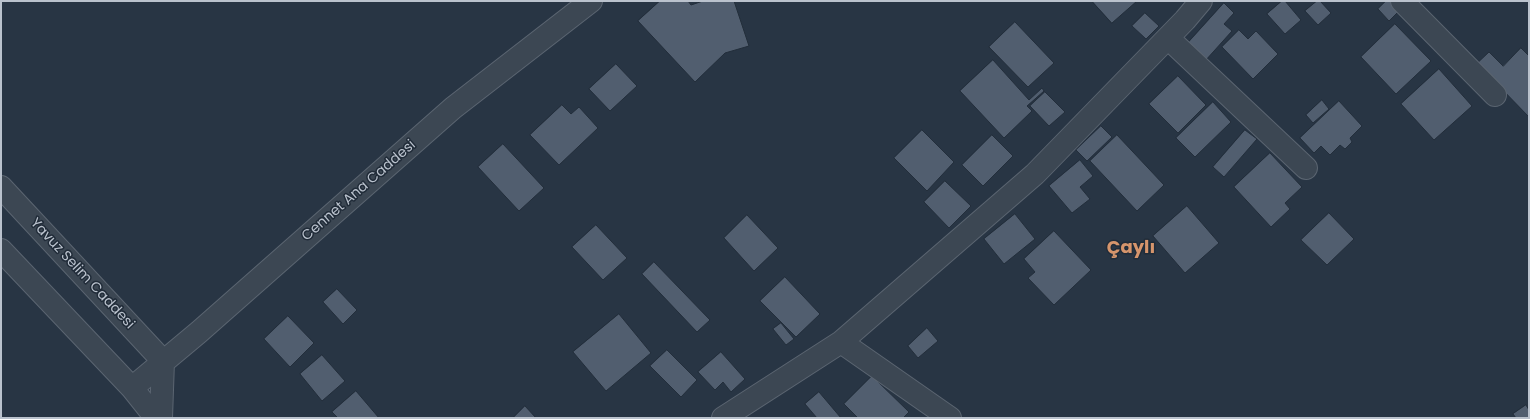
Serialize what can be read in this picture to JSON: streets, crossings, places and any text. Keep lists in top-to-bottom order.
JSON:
{
  "streets": {
    "street": ["Cennet Ana Caddesi", "Yavuz Selim Caddesi"]
  },
  "crossings": [
    ["Cennet Ana Caddesi", "Yavuz Selim Caddesi"]
  ],
  "districts": ["Çaylı"]
}
